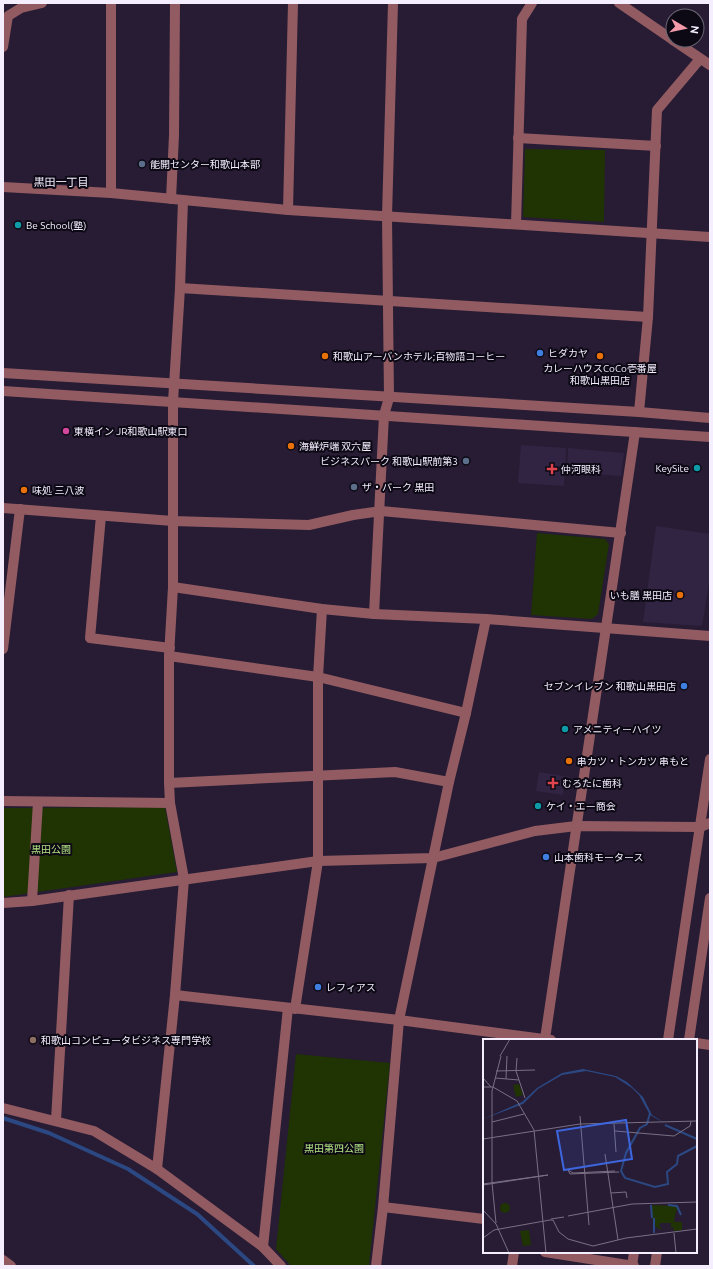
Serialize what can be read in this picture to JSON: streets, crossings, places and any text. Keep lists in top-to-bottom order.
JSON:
{
  "districts": ["黒田一丁目"],
  "parks": ["黒田公園", "黒田第四公園"],
  "places": {
    "other": [
      "能開センター和歌山本部",
      "Be School(塾)",
      "ヒダカヤ",
      "和歌山アーバンホテル;百物語コーヒー",
      "カレーハウスCoCo壱番屋 和歌山黒田店",
      "東横イン JR和歌山駅東口",
      "海鮮炉端 双六屋",
      "ビジネスパーク 和歌山駅前第3",
      "KeySite",
      "ザ・パーク 黒田",
      "味処 三八波",
      "いも膳 黒田店",
      "セブンイレブン 和歌山黒田店",
      "アメニティーハイツ",
      "串カツ・トンカツ 串もと",
      "ケイ・エー商会",
      "山本歯科モータース",
      "レフィアス",
      "和歌山コンピュータビジネス専門学校"
    ],
    "health": ["仲河眼科", "むろたに歯科"]
  },
  "north": "right"
}
